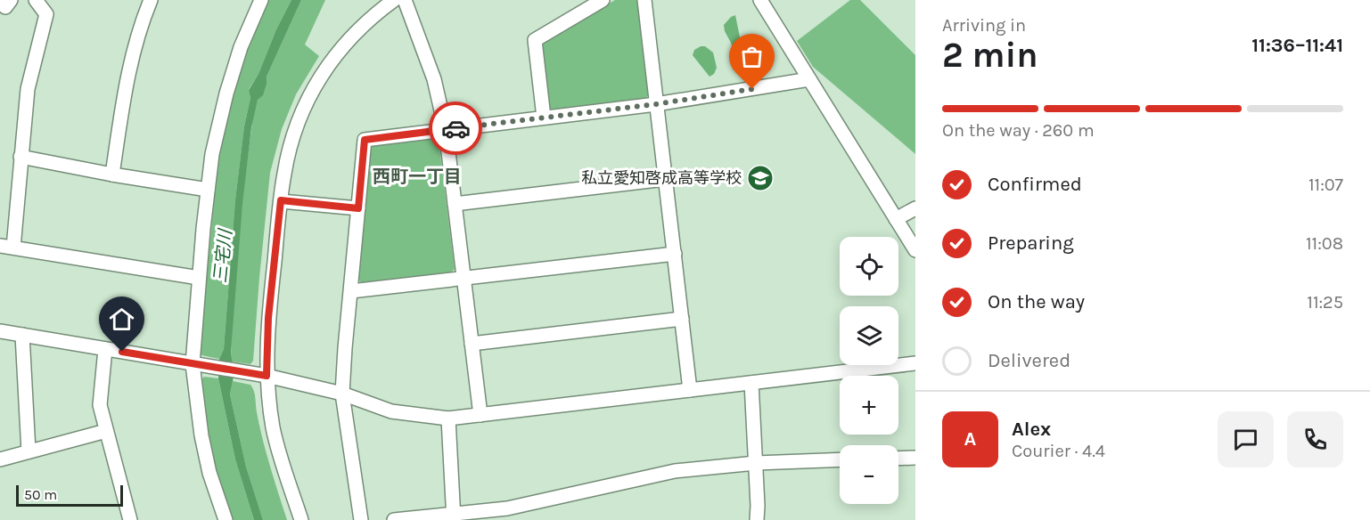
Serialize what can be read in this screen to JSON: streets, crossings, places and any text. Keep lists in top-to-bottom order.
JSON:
{
  "districts": ["西町一丁目"],
  "water": ["三宅川"],
  "places": {
    "school or university": ["私立愛知啓成高等学校"]
  },
  "scale_bar": "50 m",
  "page": {
    "heading": ["2 min", "Arriving in", "11:36–11:41"],
    "panel": ["Alex", "Courier · 4.4"],
    "bar": "On the way · 260 m",
    "list": [
      ["Confirmed", "11:07"],
      ["Preparing", "11:08"],
      ["On the way", "11:25"],
      "Delivered"
    ],
    "map_buttons": ["+", "−"],
    "round": "A",
    "scale": "50 m"
  }
}
